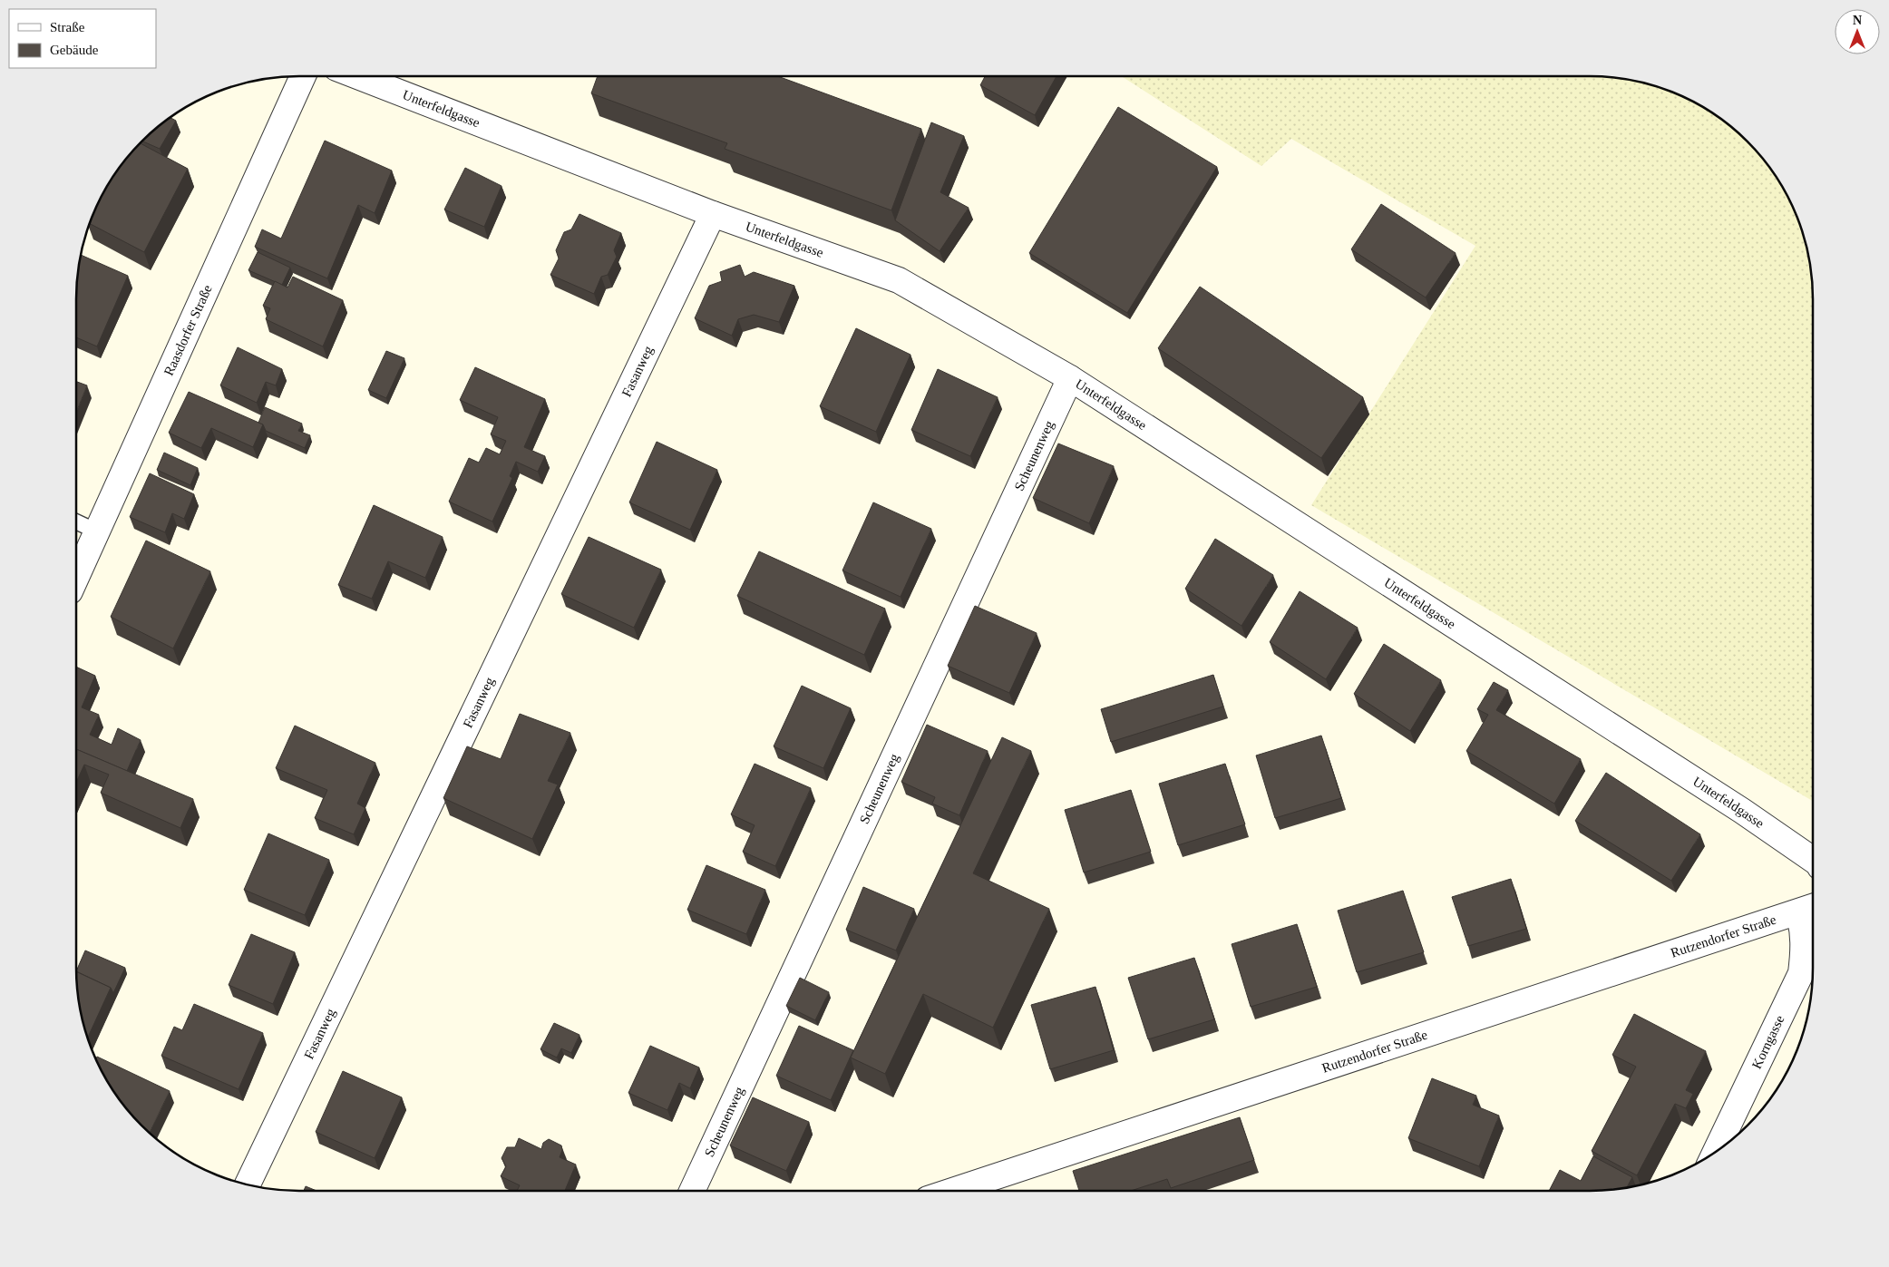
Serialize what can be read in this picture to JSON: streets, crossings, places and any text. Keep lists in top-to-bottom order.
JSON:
{
  "streets": {
    "street": [
      "Unterfeldgasse",
      "Raasdorfer Straße",
      "Fasanweg",
      "Scheunenweg",
      "Rutzendorfer Straße",
      "Korngasse"
    ]
  },
  "crossings": [
    ["Unterfeldgasse", "Fasanweg"],
    ["Unterfeldgasse", "Scheunenweg"],
    ["Rutzendorfer Straße", "Korngasse"]
  ],
  "legend": ["Straße", "Gebäude"],
  "north": "top"
}
